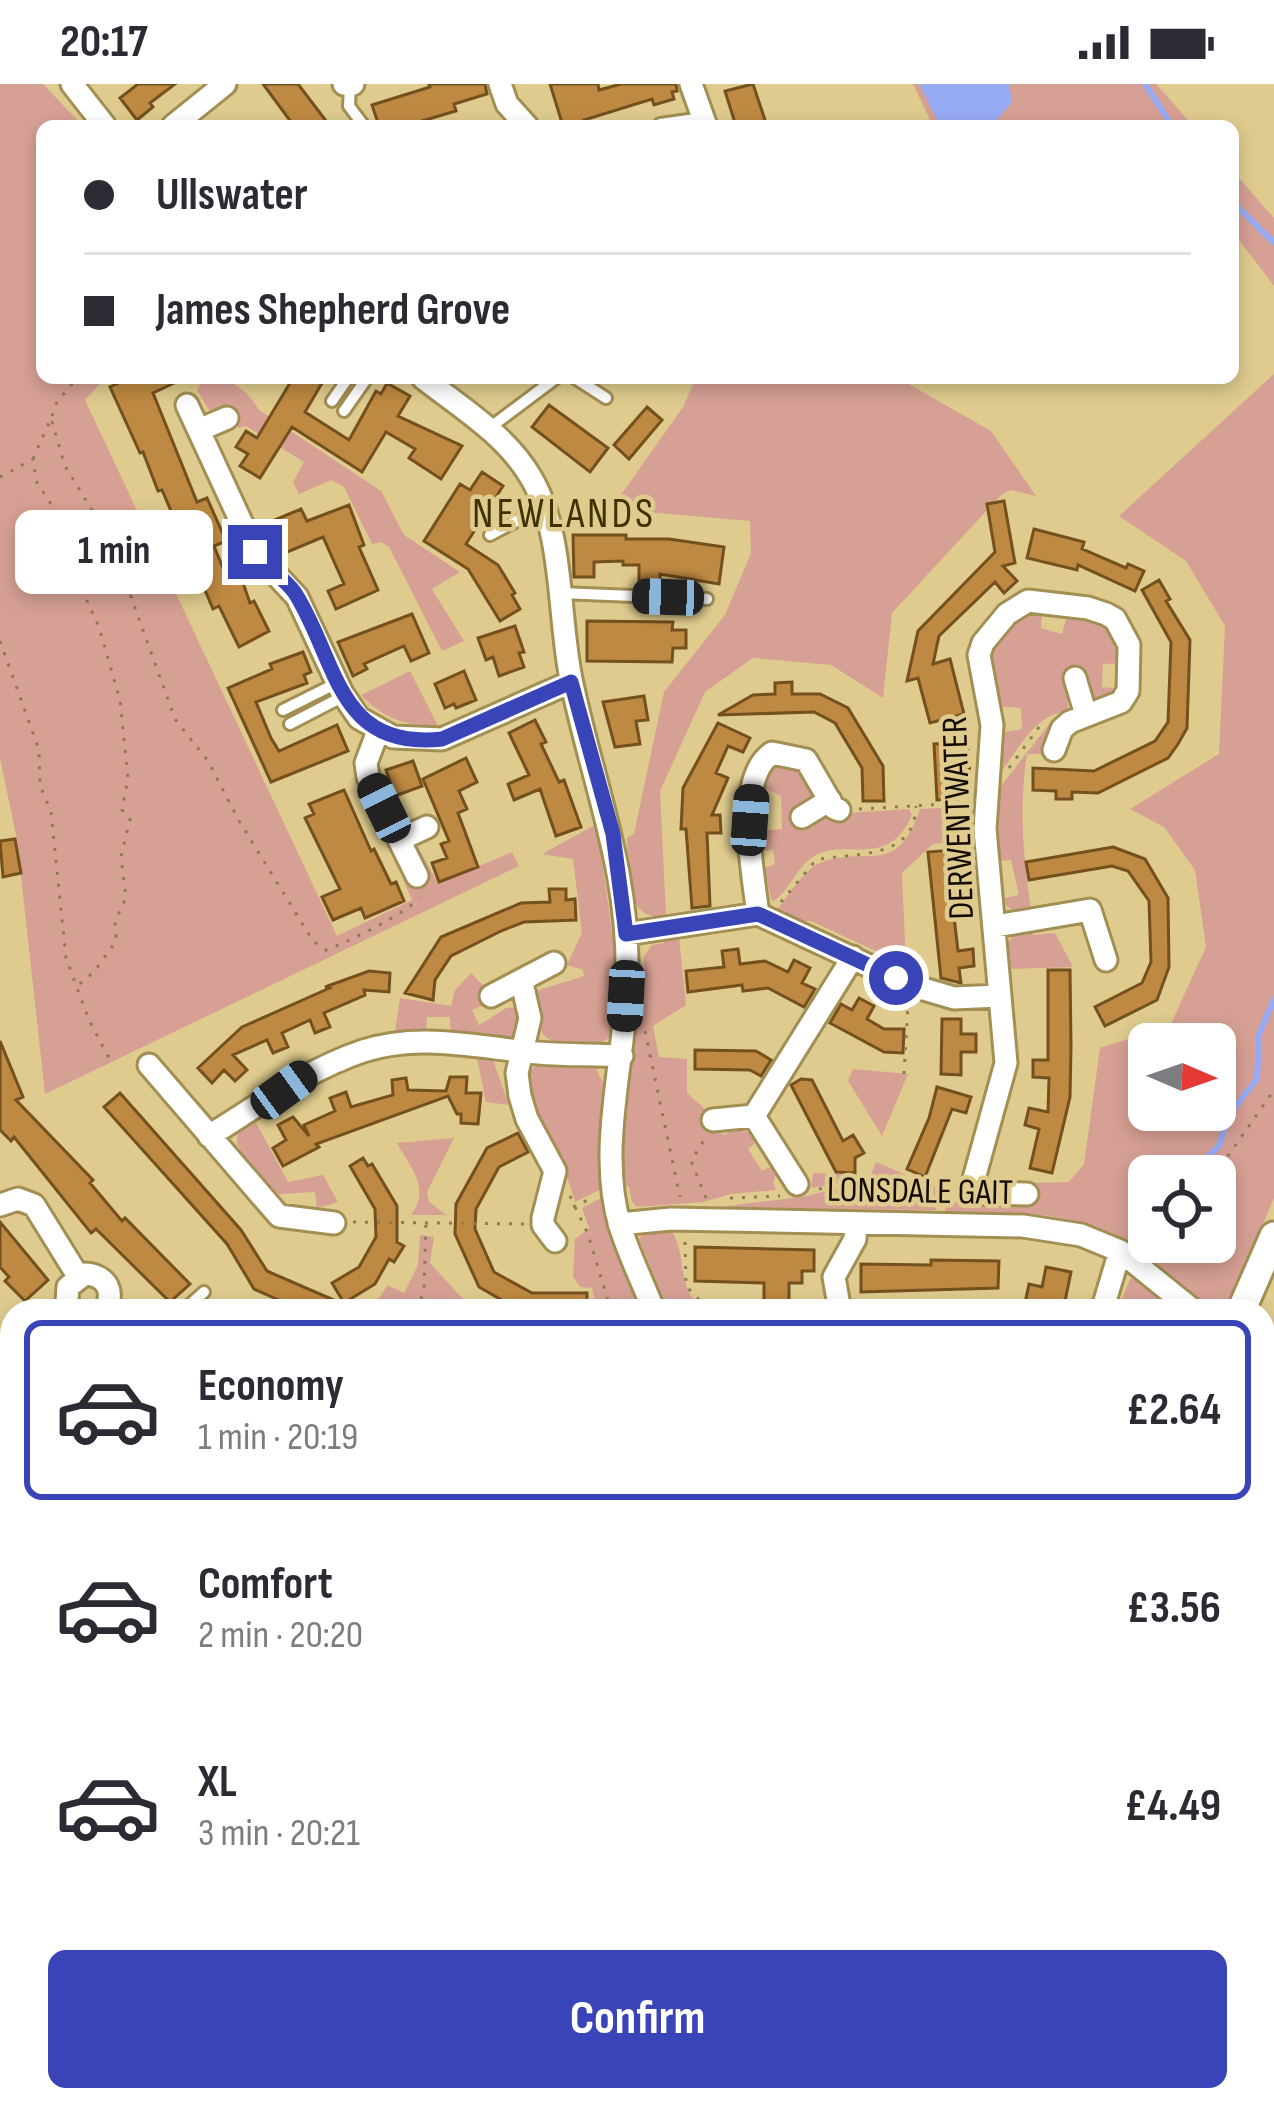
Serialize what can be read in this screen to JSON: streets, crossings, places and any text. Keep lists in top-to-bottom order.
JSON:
{
  "streets": {
    "street": ["DERWENTWATER", "LONSDALE GAIT"]
  },
  "districts": ["NEWLANDS"],
  "north": "right",
  "page": {
    "status": "20:17",
    "banner": ["Ullswater", "James Shepherd Grove"],
    "bubble": "1 min",
    "list": [
      {
        "name": "Economy",
        "note": "1 min · 20:19",
        "value": "£2.64"
      },
      {
        "name": "Comfort",
        "note": "2 min · 20:20",
        "value": "£3.56"
      },
      {
        "name": "XL",
        "note": "3 min · 20:21",
        "value": "£4.49"
      }
    ],
    "buttons": "Confirm"
  }
}
